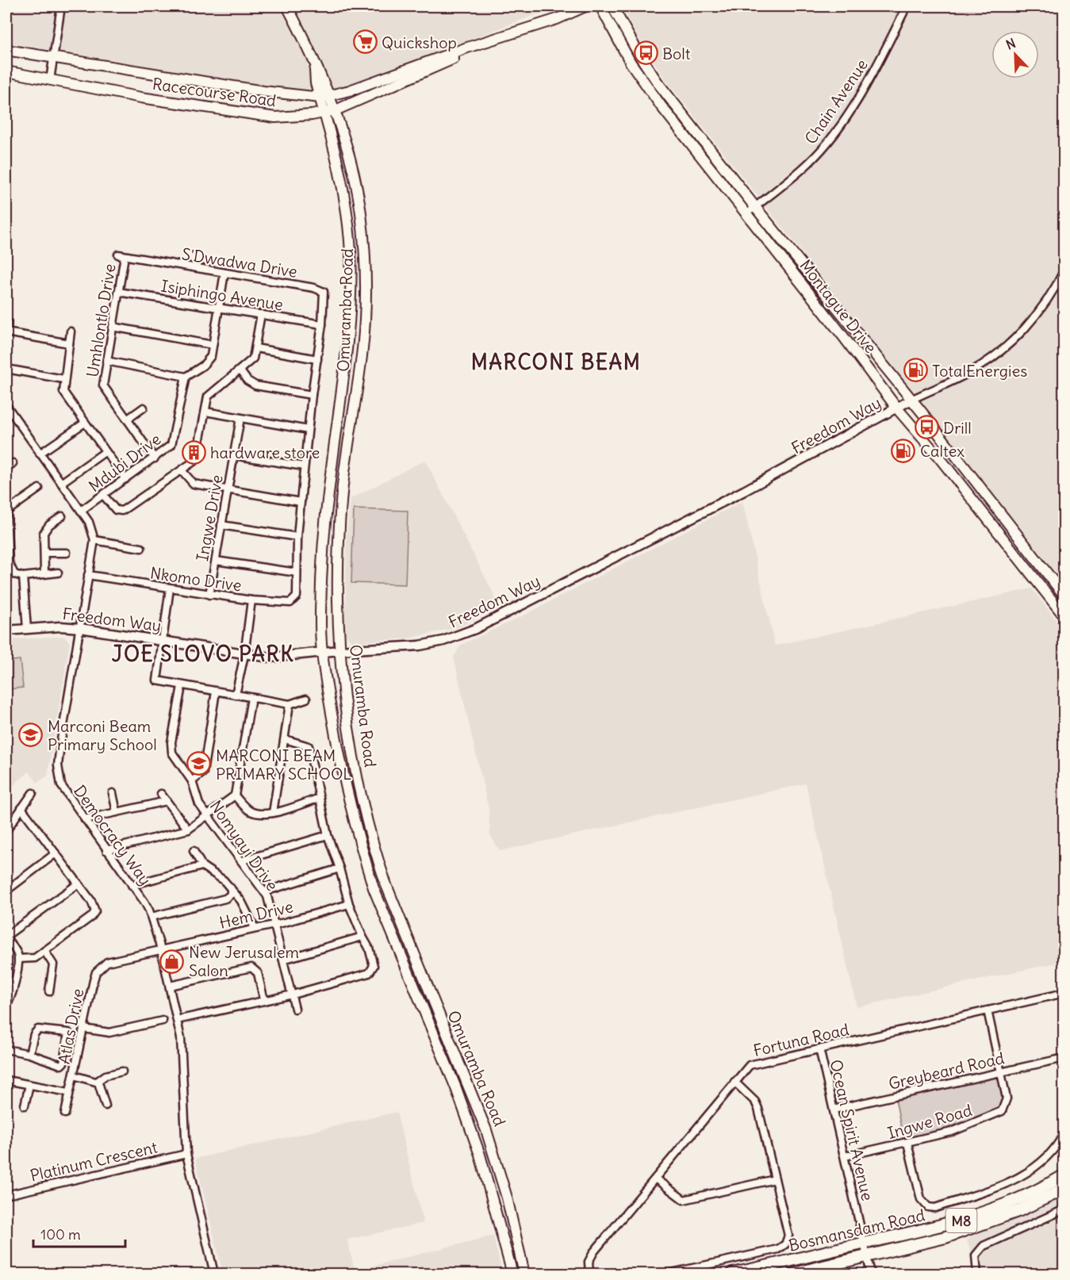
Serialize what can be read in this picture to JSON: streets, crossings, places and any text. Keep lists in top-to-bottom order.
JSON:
{
  "streets": {
    "main road": [
      "Racecourse Road",
      "Montague Drive",
      "Omuramba Road",
      "M8",
      "Bosmansdam Road"
    ],
    "street": [
      "Chain Avenue",
      "S'Dwadwa Drive",
      "Isiphingo Avenue",
      "Umhlontlo Drive",
      "Freedom Way",
      "Mdubi Drive",
      "Ingwe Drive",
      "Nkomo Drive",
      "Democracy Way",
      "Nomyayi Drive",
      "Hem Drive",
      "Atlas Drive",
      "Fortuna Road",
      "Greybeard Road",
      "Ingwe Road",
      "Ocean Spirit Avenue",
      "Platinum Crescent"
    ]
  },
  "crossings": [
    ["Racecourse Road", "Omuramba Road"],
    ["Chain Avenue", "Montague Drive"],
    ["S'Dwadwa Drive", "Isiphingo Avenue"],
    ["S'Dwadwa Drive", "Umhlontlo Drive"],
    ["S'Dwadwa Drive", "Nkomo Drive"],
    ["Isiphingo Avenue", "Umhlontlo Drive"],
    ["Montague Drive", "Freedom Way"],
    ["Omuramba Road", "Freedom Way"],
    ["Umhlontlo Drive", "Mdubi Drive"],
    ["Freedom Way", "Democracy Way"],
    ["Ingwe Drive", "Nkomo Drive"],
    ["Nkomo Drive", "Democracy Way"],
    ["Democracy Way", "Hem Drive"],
    ["Democracy Way", "Atlas Drive"],
    ["Democracy Way", "Platinum Crescent"],
    ["Nomyayi Drive", "Hem Drive"],
    ["Hem Drive", "Atlas Drive"],
    ["Fortuna Road", "Ingwe Road"],
    ["Fortuna Road", "Ocean Spirit Avenue"],
    ["Greybeard Road", "Ingwe Road"],
    ["Greybeard Road", "Ocean Spirit Avenue"],
    ["Ingwe Road", "Ocean Spirit Avenue"],
    ["Ocean Spirit Avenue", "Bosmansdam Road"]
  ],
  "districts": ["MARCONI BEAM", "JOE SLOVO PARK"],
  "places": {
    "supermarket": ["Quickshop"],
    "bus stop": ["Bolt", "Drill"],
    "fuel station": ["TotalEnergies", "Caltex"],
    "building": ["hardware store"],
    "school or university": ["Marconi Beam Primary School", "MARCONI BEAM PRIMARY SCHOOL"],
    "shop": ["New Jerusalem Salon"]
  },
  "scale_bar": "100 m",
  "north": "top left"
}
